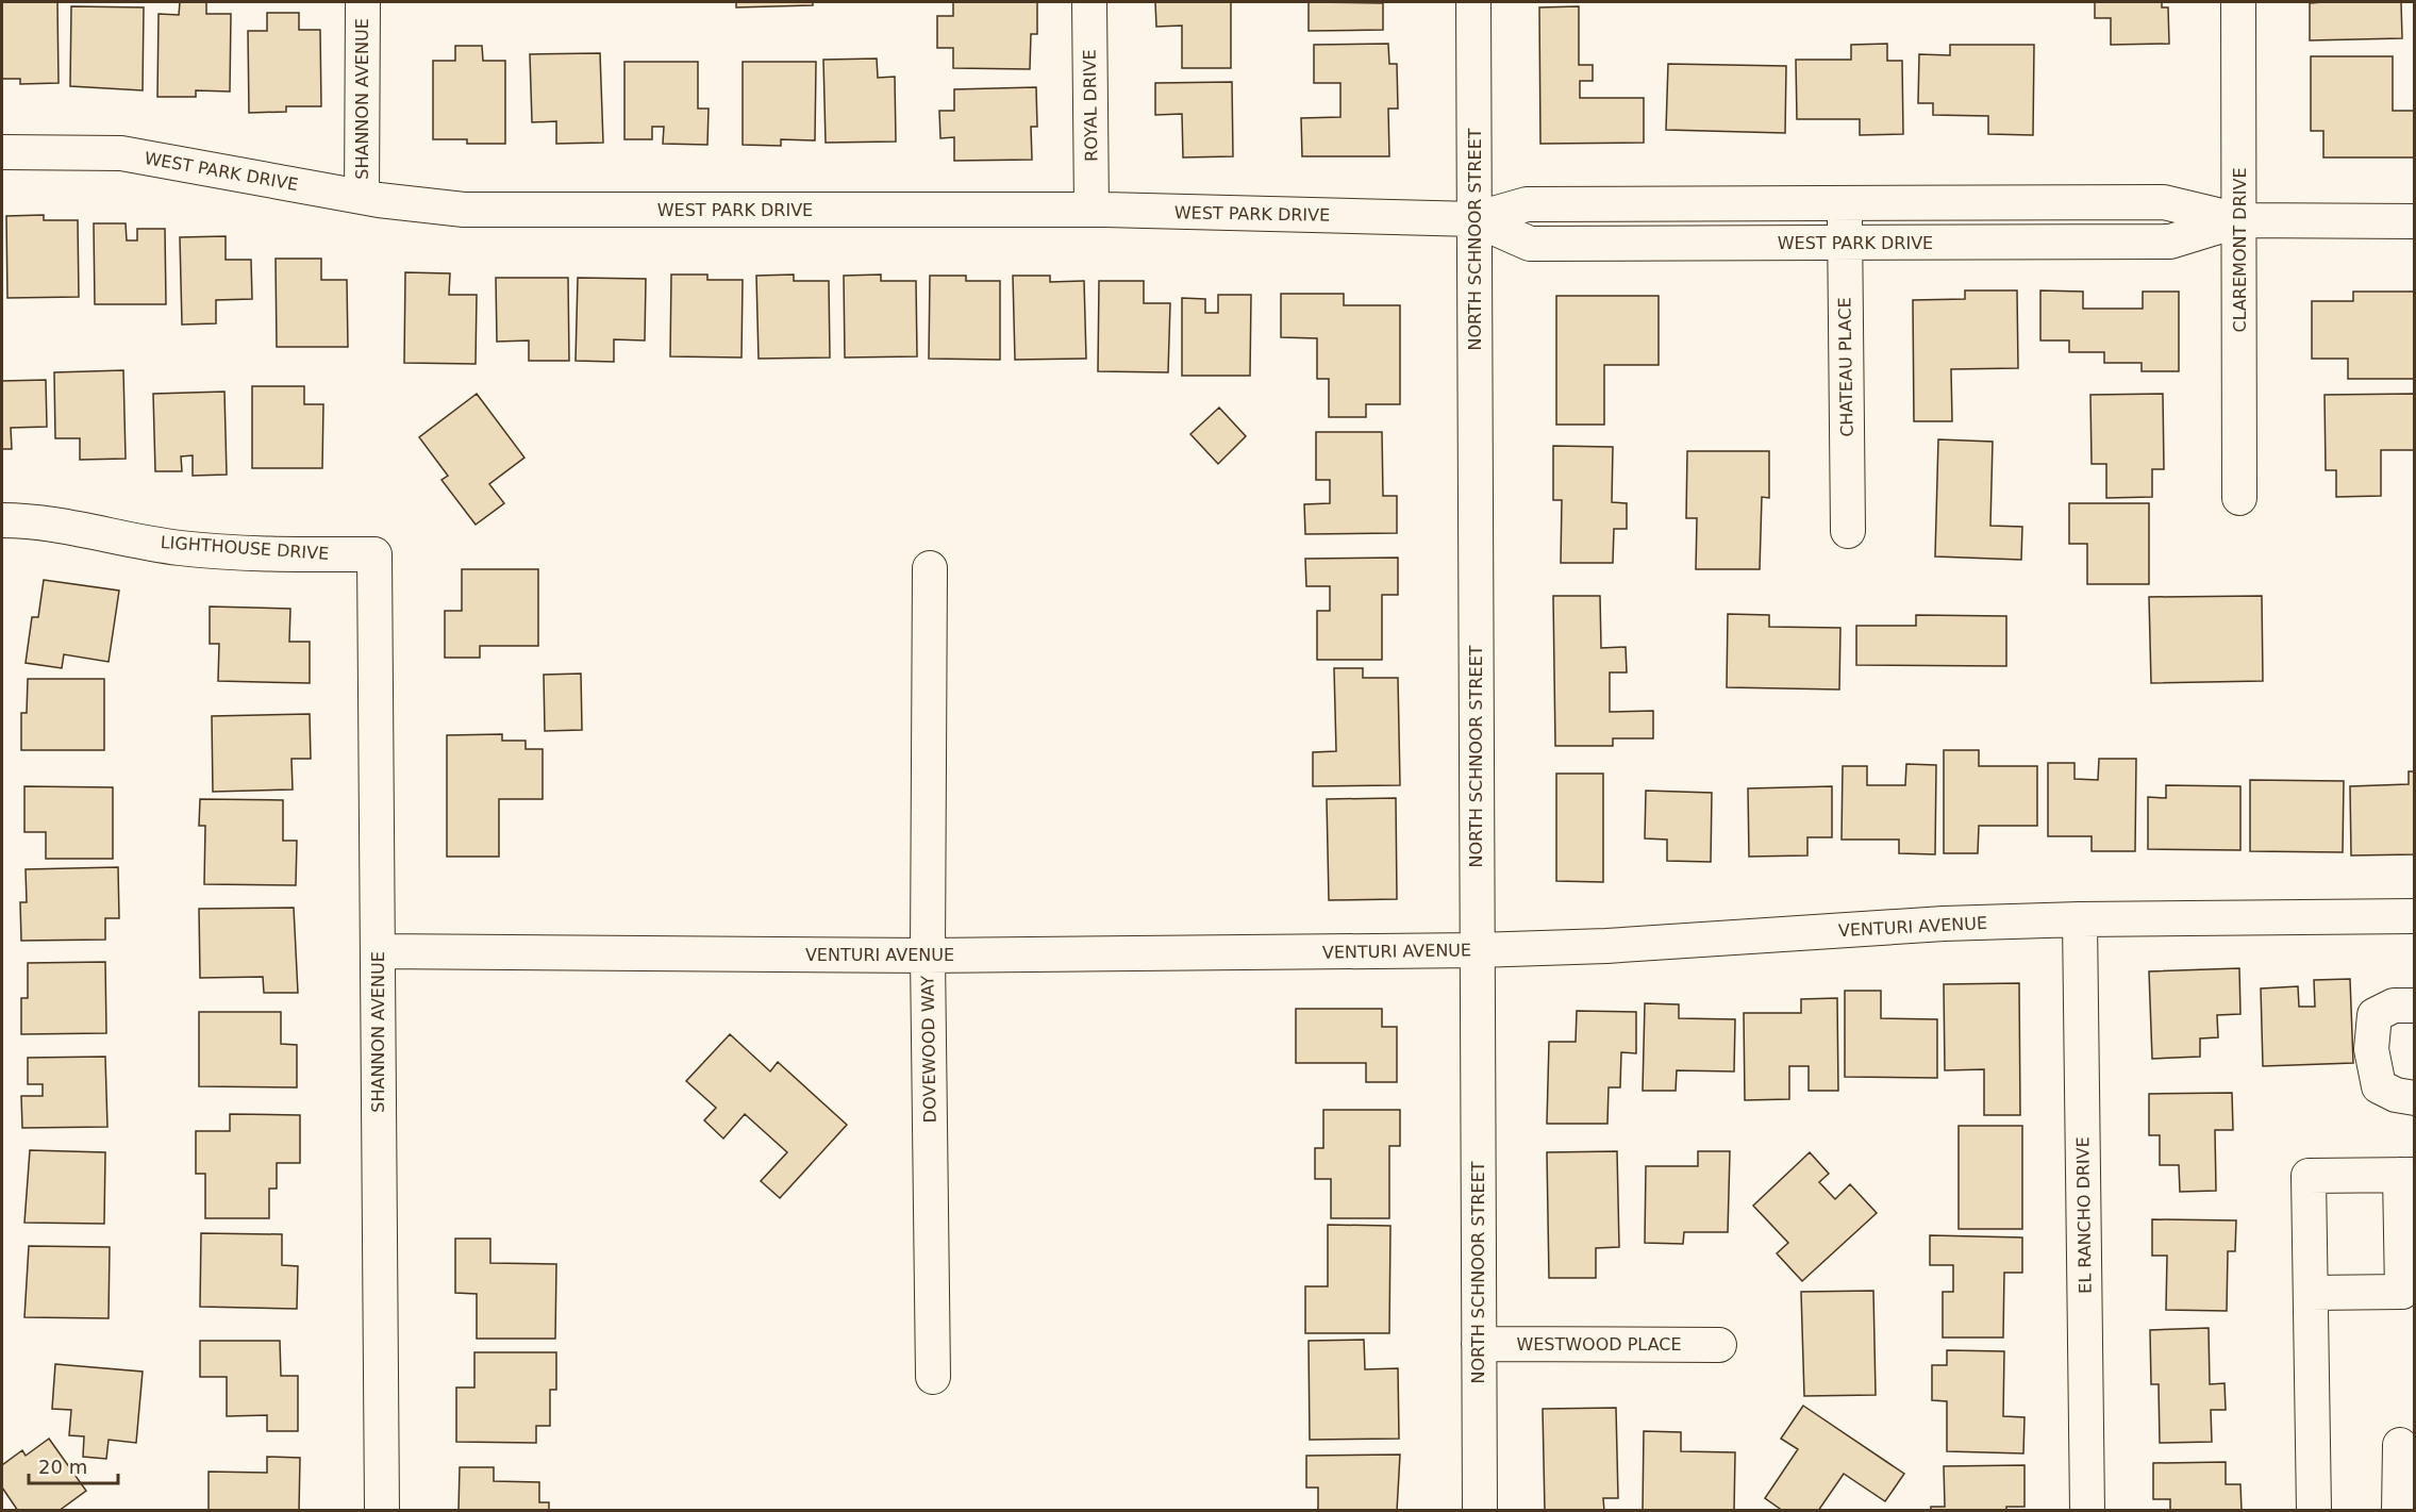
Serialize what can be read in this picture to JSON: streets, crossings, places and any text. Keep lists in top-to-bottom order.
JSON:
{
  "streets": {
    "street": [
      "SHANNON AVENUE",
      "ROYAL DRIVE",
      "WEST PARK DRIVE",
      "NORTH SCHNOOR STREET",
      "CLAREMONT DRIVE",
      "CHATEAU PLACE",
      "LIGHTHOUSE DRIVE",
      "VENTURI AVENUE",
      "DOVEWOOD WAY",
      "EL RANCHO DRIVE",
      "WESTWOOD PLACE"
    ]
  },
  "crossings": [
    ["SHANNON AVENUE", "WEST PARK DRIVE"],
    ["SHANNON AVENUE", "LIGHTHOUSE DRIVE"],
    ["SHANNON AVENUE", "VENTURI AVENUE"],
    ["ROYAL DRIVE", "WEST PARK DRIVE"],
    ["WEST PARK DRIVE", "NORTH SCHNOOR STREET"],
    ["WEST PARK DRIVE", "CLAREMONT DRIVE"],
    ["WEST PARK DRIVE", "CHATEAU PLACE"],
    ["NORTH SCHNOOR STREET", "VENTURI AVENUE"],
    ["NORTH SCHNOOR STREET", "WESTWOOD PLACE"],
    ["VENTURI AVENUE", "DOVEWOOD WAY"],
    ["VENTURI AVENUE", "EL RANCHO DRIVE"]
  ],
  "scale_bar": "20 m"
}
